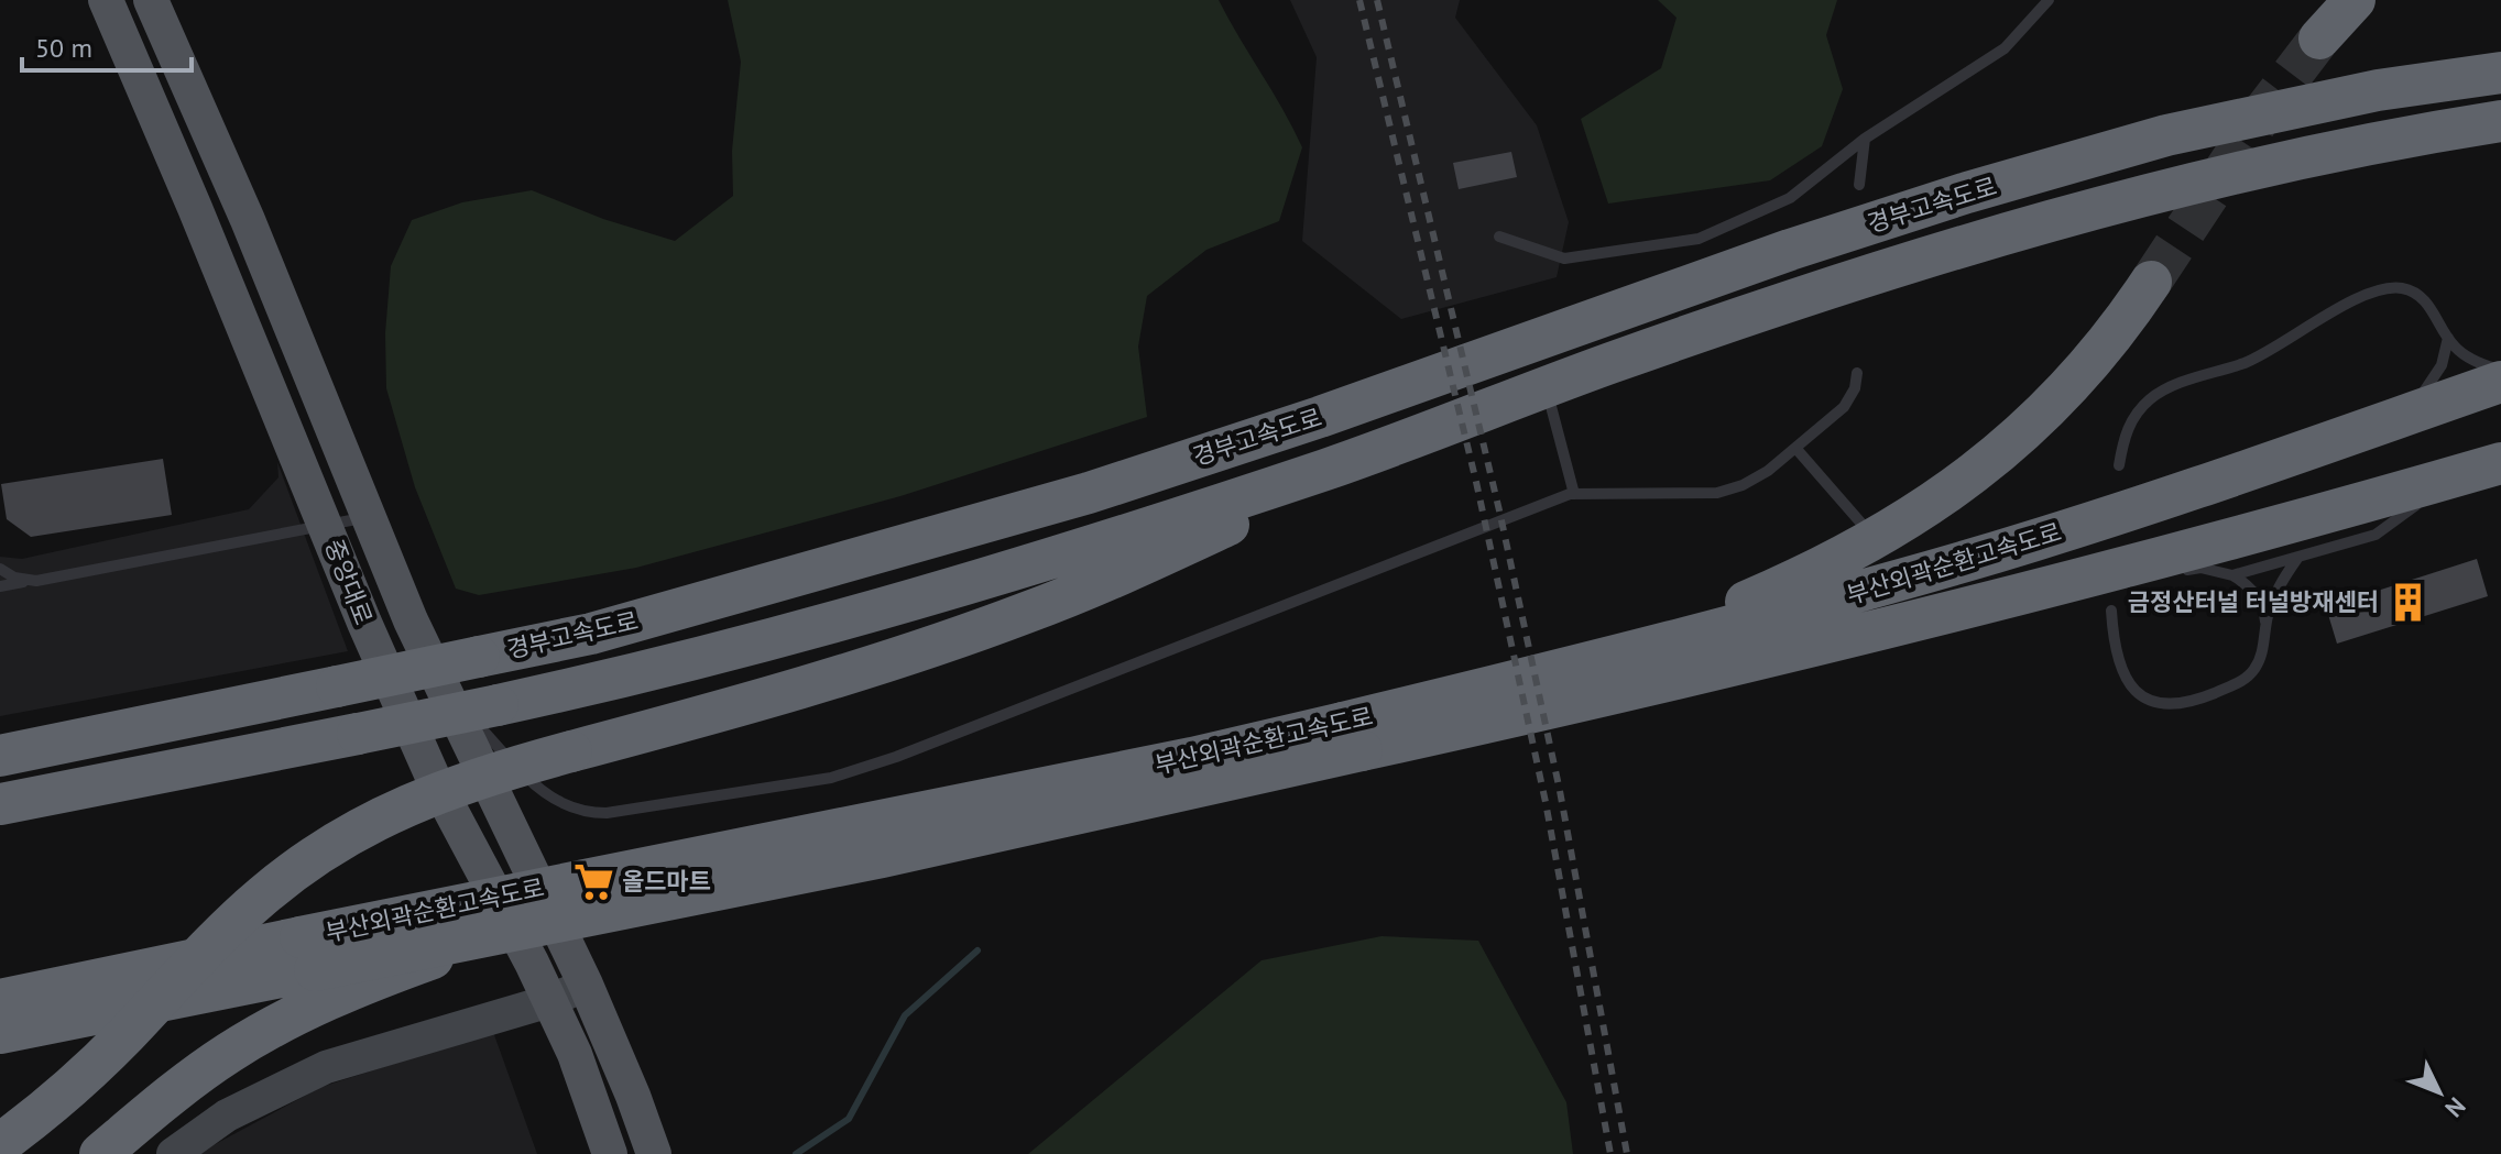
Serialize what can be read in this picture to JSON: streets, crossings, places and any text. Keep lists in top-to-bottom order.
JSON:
{
  "streets": {
    "highway": ["경부고속도로", "부산외곽순환고속도로"],
    "main road": ["중앙대로"]
  },
  "places": {
    "building": ["금정산터널 터널방재센터"],
    "supermarket": ["올드마트"]
  },
  "scale_bar": "50 m",
  "north": "bottom right"
}
